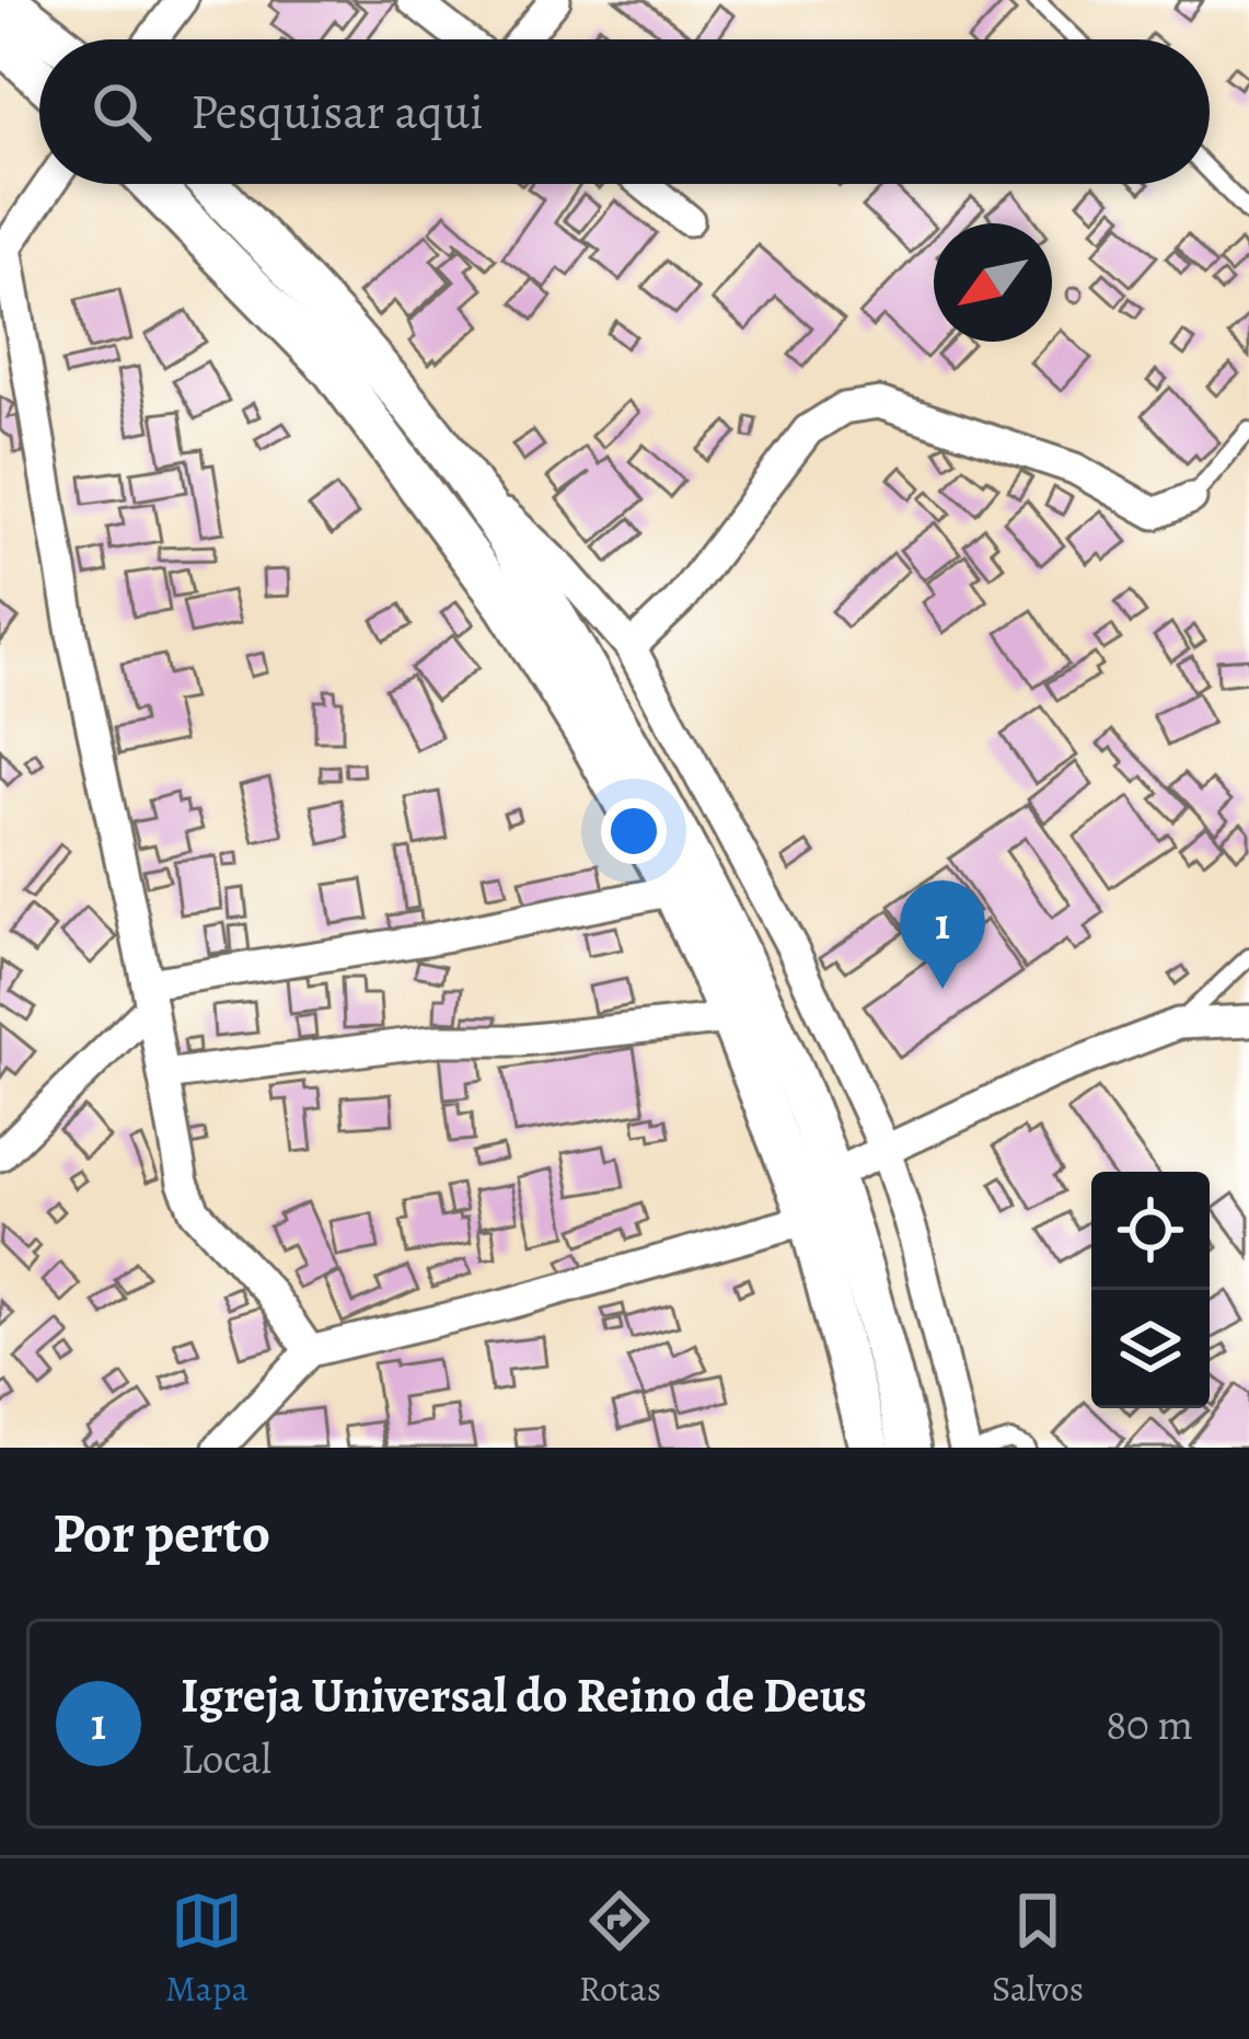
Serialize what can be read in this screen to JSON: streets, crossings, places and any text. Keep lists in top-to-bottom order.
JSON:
{
  "north": "bottom left",
  "page": {
    "search": "Pesquisar aqui",
    "pins": "1",
    "heading": "Por perto",
    "list": [
      {
        "mark": "1",
        "name": "Igreja Universal do Reino de Deus",
        "note": "Local",
        "value": "80 m"
      }
    ],
    "nav": ["Mapa", "Rotas", "Salvos"]
  }
}
